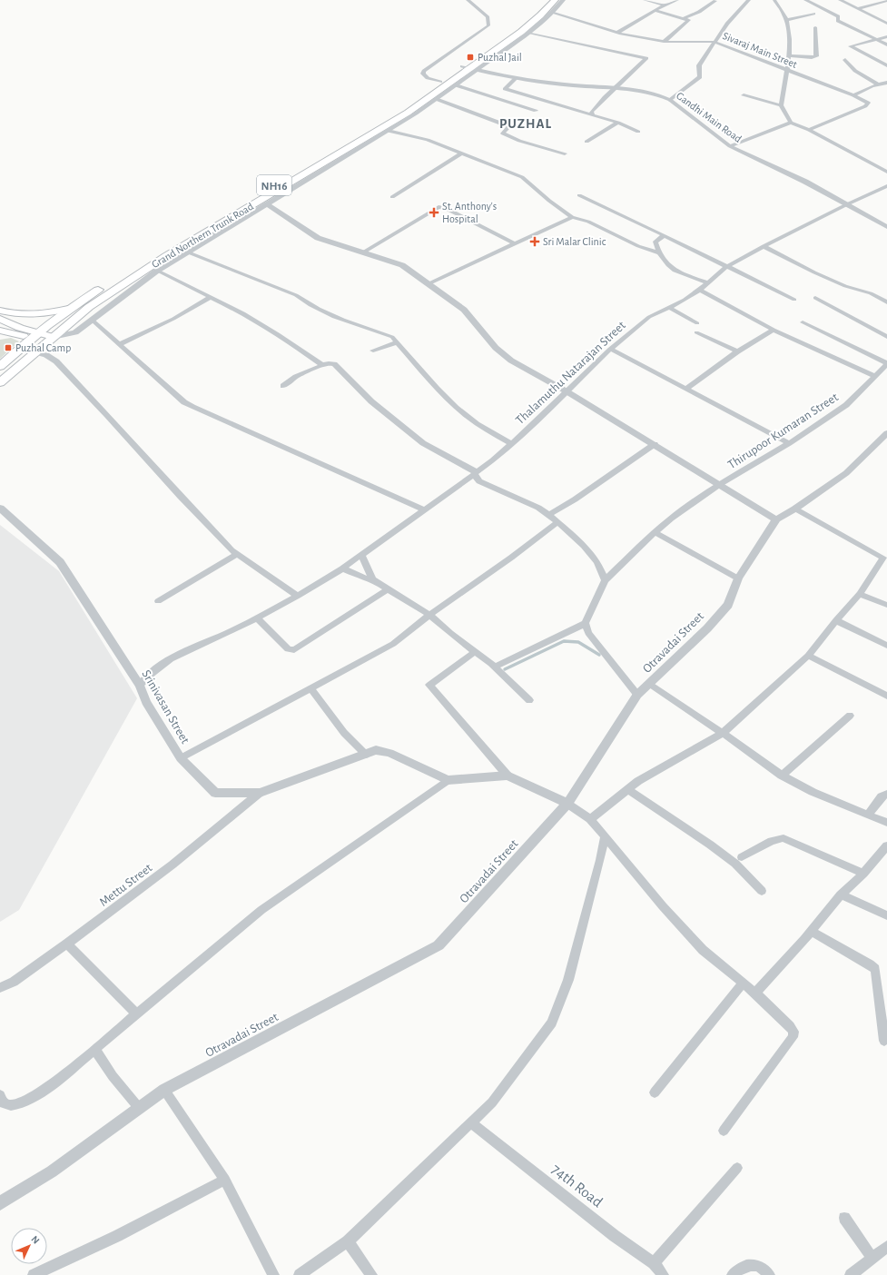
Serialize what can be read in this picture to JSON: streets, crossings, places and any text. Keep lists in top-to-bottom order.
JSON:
{
  "streets": {
    "highway": ["NH16", "Grand Northern Trunk Road"],
    "street": [
      "Sivaraj Main Street",
      "Gandhi Main Road",
      "Thalamuthu Natarajan Street",
      "Thirupoor Kumaran Street",
      "Otravadai Street",
      "Srinivasan Street",
      "Mettu Street",
      "74th Road"
    ]
  },
  "crossings": [
    ["Gandhi Main Road", "Grand Northern Trunk Road"],
    ["Gandhi Main Road", "Thalamuthu Natarajan Street"],
    ["Thalamuthu Natarajan Street", "Srinivasan Street"],
    ["Srinivasan Street", "Mettu Street"]
  ],
  "districts": ["PUZHAL"],
  "places": {
    "transit": ["Puzhal Jail", "Puzhal Camp"],
    "health": ["St. Anthony's Hospital", "Sri Malar Clinic"]
  },
  "north": "top right"
}
